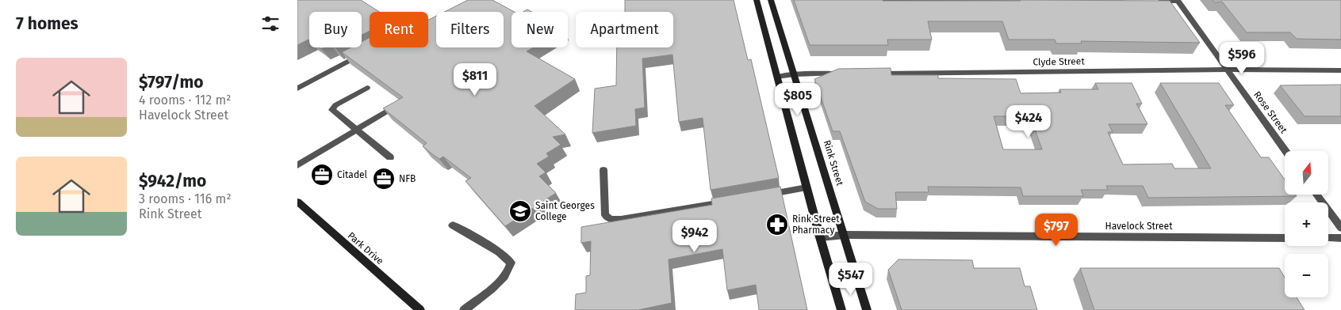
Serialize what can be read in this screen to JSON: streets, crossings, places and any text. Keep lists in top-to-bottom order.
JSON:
{
  "streets": {
    "street": [
      "Clyde Street",
      "Rose Street",
      "Rink Street",
      "Havelock Street",
      "Park Drive"
    ]
  },
  "crossings": [
    ["Clyde Street", "Rose Street"],
    ["Rink Street", "Havelock Street"]
  ],
  "places": {
    "office": ["Citadel", "NFB"],
    "school or university": ["Saint Georges College"],
    "pharmacy": ["Rink Street Pharmacy"]
  },
  "north": "top",
  "page": {
    "heading": "7 homes",
    "chip": [
      "Buy",
      "Rent",
      "Filters",
      "New",
      "Apartment"
    ],
    "price": [
      "$596",
      "$811",
      "$805",
      "$424",
      "$797",
      "$942",
      "$547"
    ],
    "list": [
      {
        "name": "$797/mo",
        "note": "4 rooms · 112 m² · Havelock Street"
      },
      {
        "name": "$942/mo",
        "note": "3 rooms · 116 m² · Rink Street"
      }
    ],
    "map_buttons": ["+", "−"]
  }
}
